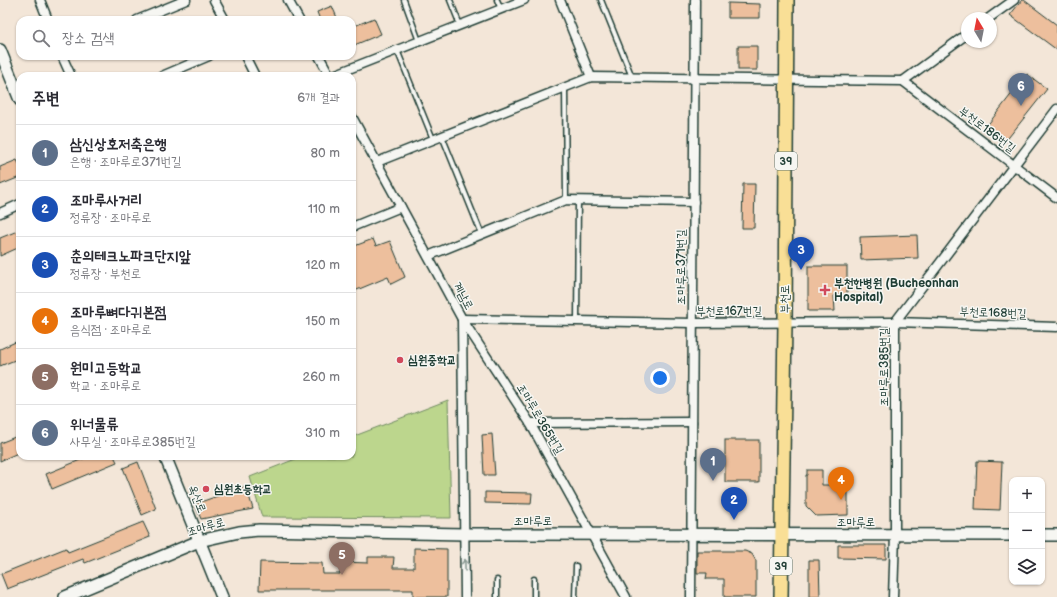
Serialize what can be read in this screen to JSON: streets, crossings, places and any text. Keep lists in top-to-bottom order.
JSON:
{
  "streets": {
    "main road": ["39", "부천로"],
    "street": [
      "부천로186번길",
      "조마루로371번길",
      "계남로",
      "부천로167번길",
      "부천로168번길",
      "조마루로385번길",
      "조마루로365번길",
      "옥산로",
      "조마루로"
    ]
  },
  "crossings": [
    ["부천로186번길", "조마루로385번길"],
    ["조마루로371번길", "부천로167번길"],
    ["조마루로371번길", "조마루로"],
    ["계남로", "부천로167번길"],
    ["계남로", "조마루로365번길"],
    ["계남로", "조마루로"],
    ["부천로", "부천로167번길"],
    ["부천로", "부천로168번길"],
    ["부천로", "조마루로"],
    ["부천로167번길", "부천로168번길"],
    ["부천로167번길", "조마루로365번길"],
    ["부천로168번길", "조마루로385번길"],
    ["조마루로385번길", "조마루로"],
    ["조마루로365번길", "조마루로"],
    ["옥산로", "조마루로"]
  ],
  "places": {
    "health": ["부천한병원 (Bucheonhan Hospital)"],
    "other": ["심원중학교", "심원초등학교"]
  },
  "north": "top",
  "page": {
    "search": "장소 검색",
    "heading": ["주변", "6개 결과"],
    "pins": [
      "6",
      "3",
      "1",
      "4",
      "2",
      "5"
    ],
    "list": [
      {
        "mark": "1",
        "name": "삼신상호저축은행",
        "note": "은행 · 조마루로371번길",
        "value": "80 m"
      },
      {
        "mark": "2",
        "name": "조마루사거리",
        "note": "정류장 · 조마루로",
        "value": "110 m"
      },
      {
        "mark": "3",
        "name": "춘의테크노파크단지앞",
        "note": "정류장 · 부천로",
        "value": "120 m"
      },
      {
        "mark": "4",
        "name": "조마루뼈다귀본점",
        "note": "음식점 · 조마루로",
        "value": "150 m"
      },
      {
        "mark": "5",
        "name": "원미고등학교",
        "note": "학교 · 조마루로",
        "value": "260 m"
      },
      {
        "mark": "6",
        "name": "위너물류",
        "note": "사무실 · 조마루로385번길",
        "value": "310 m"
      }
    ],
    "map_buttons": ["+", "−"]
  }
}
